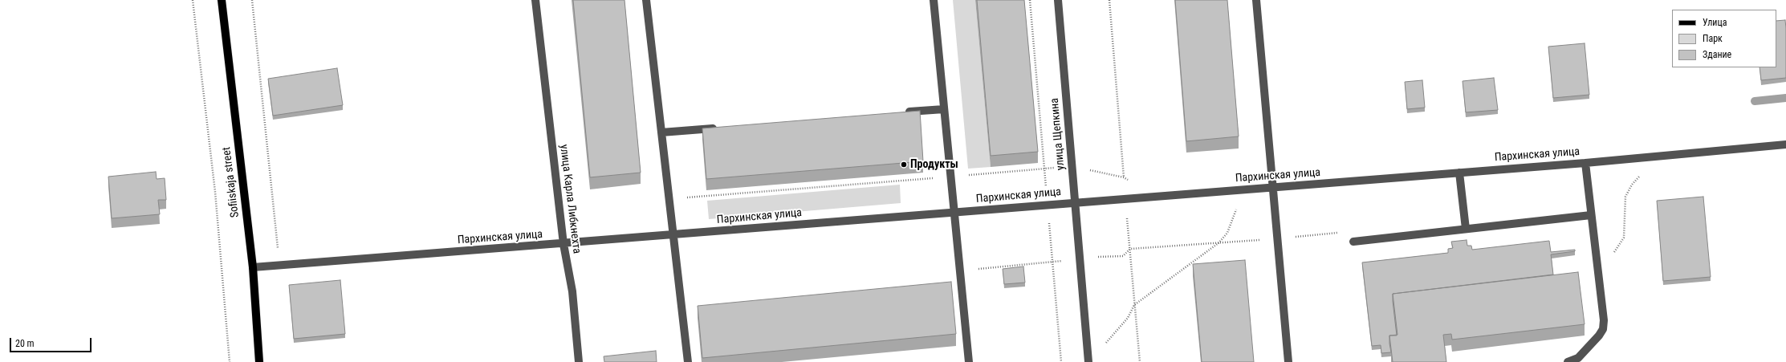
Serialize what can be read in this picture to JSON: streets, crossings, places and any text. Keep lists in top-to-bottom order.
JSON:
{
  "streets": {
    "main road": ["Sofiiskaja street"],
    "street": ["улица Щепкина", "Пархинская улица", "улица Карла Либкнехта"]
  },
  "crossings": [
    ["улица Щепкина", "Пархинская улица"],
    ["Пархинская улица", "Sofiiskaja street"],
    ["Пархинская улица", "улица Карла Либкнехта"]
  ],
  "places": ["Продукты"],
  "legend": ["Улица", "Парк", "Здание"],
  "scale_bar": "20 m"
}
